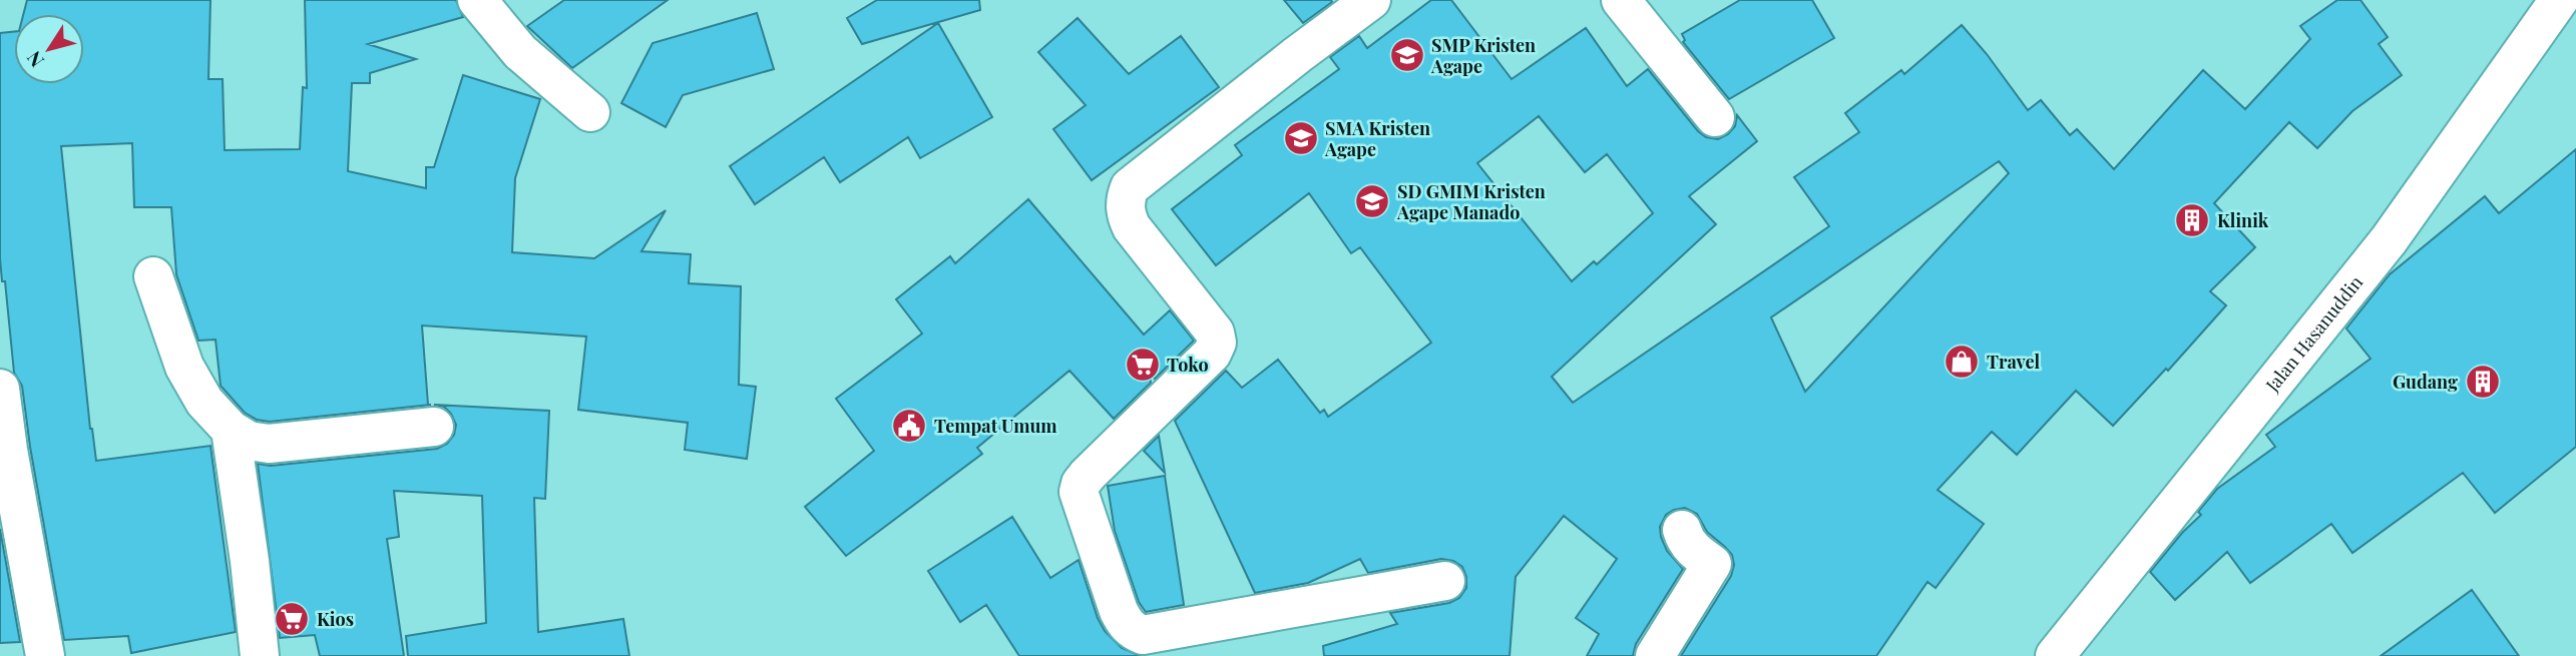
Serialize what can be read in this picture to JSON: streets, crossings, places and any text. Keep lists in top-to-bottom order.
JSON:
{
  "streets": {
    "main road": ["Jalan Hasanuddin"]
  },
  "places": {
    "school or university": ["SMP Kristen Agape", "SMA Kristen Agape", "SD GMIM Kristen Agape Manado"],
    "building": ["Klinik", "Gudang"],
    "shop": ["Travel"],
    "supermarket": ["Toko", "Kios"],
    "public building": ["Tempat Umum"]
  },
  "north": "bottom left"
}
